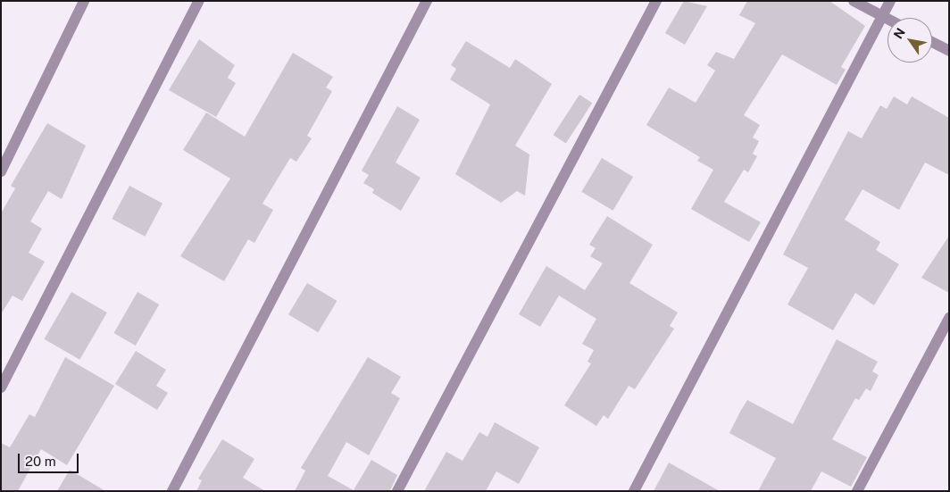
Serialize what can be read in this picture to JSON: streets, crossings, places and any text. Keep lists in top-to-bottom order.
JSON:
{
  "scale_bar": "20 m",
  "north": "top left"
}
